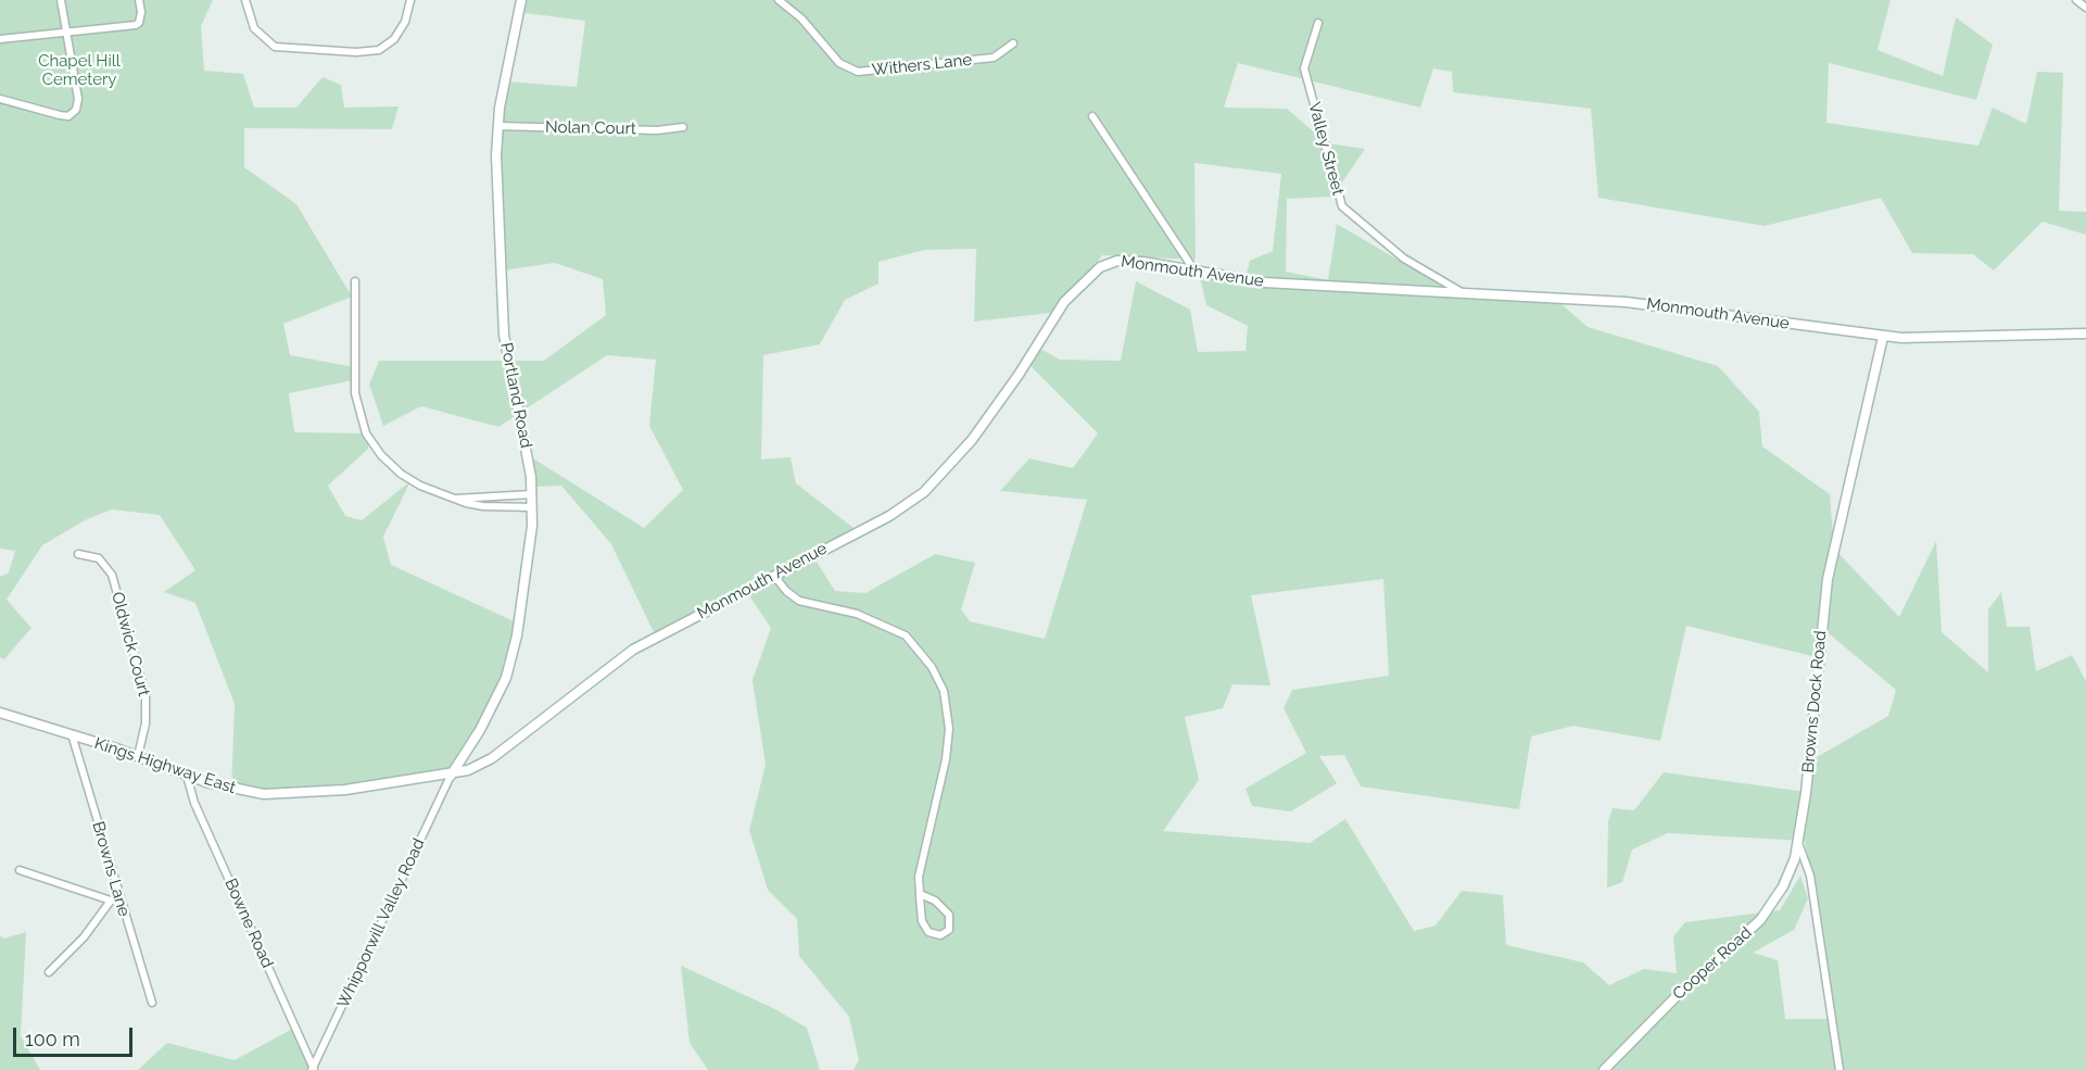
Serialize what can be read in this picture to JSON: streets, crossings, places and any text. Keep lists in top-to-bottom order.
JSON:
{
  "streets": {
    "street": [
      "Withers Lane",
      "Nolan Court",
      "Valley Street",
      "Monmouth Avenue",
      "Portland Road",
      "Oldwick Court",
      "Browns Dock Road",
      "Kings Highway East",
      "Browns Lane",
      "Bowne Road",
      "Whipporwill Valley Road",
      "Cooper Road"
    ]
  },
  "crossings": [
    ["Nolan Court", "Portland Road"],
    ["Valley Street", "Monmouth Avenue"],
    ["Monmouth Avenue", "Portland Road"],
    ["Monmouth Avenue", "Browns Dock Road"],
    ["Monmouth Avenue", "Kings Highway East"],
    ["Monmouth Avenue", "Whipporwill Valley Road"],
    ["Portland Road", "Kings Highway East"],
    ["Portland Road", "Whipporwill Valley Road"],
    ["Oldwick Court", "Kings Highway East"],
    ["Browns Dock Road", "Cooper Road"],
    ["Kings Highway East", "Browns Lane"],
    ["Kings Highway East", "Bowne Road"],
    ["Kings Highway East", "Whipporwill Valley Road"],
    ["Bowne Road", "Whipporwill Valley Road"]
  ],
  "parks": ["Chapel Hill Cemetery"],
  "scale_bar": "100 m"
}
